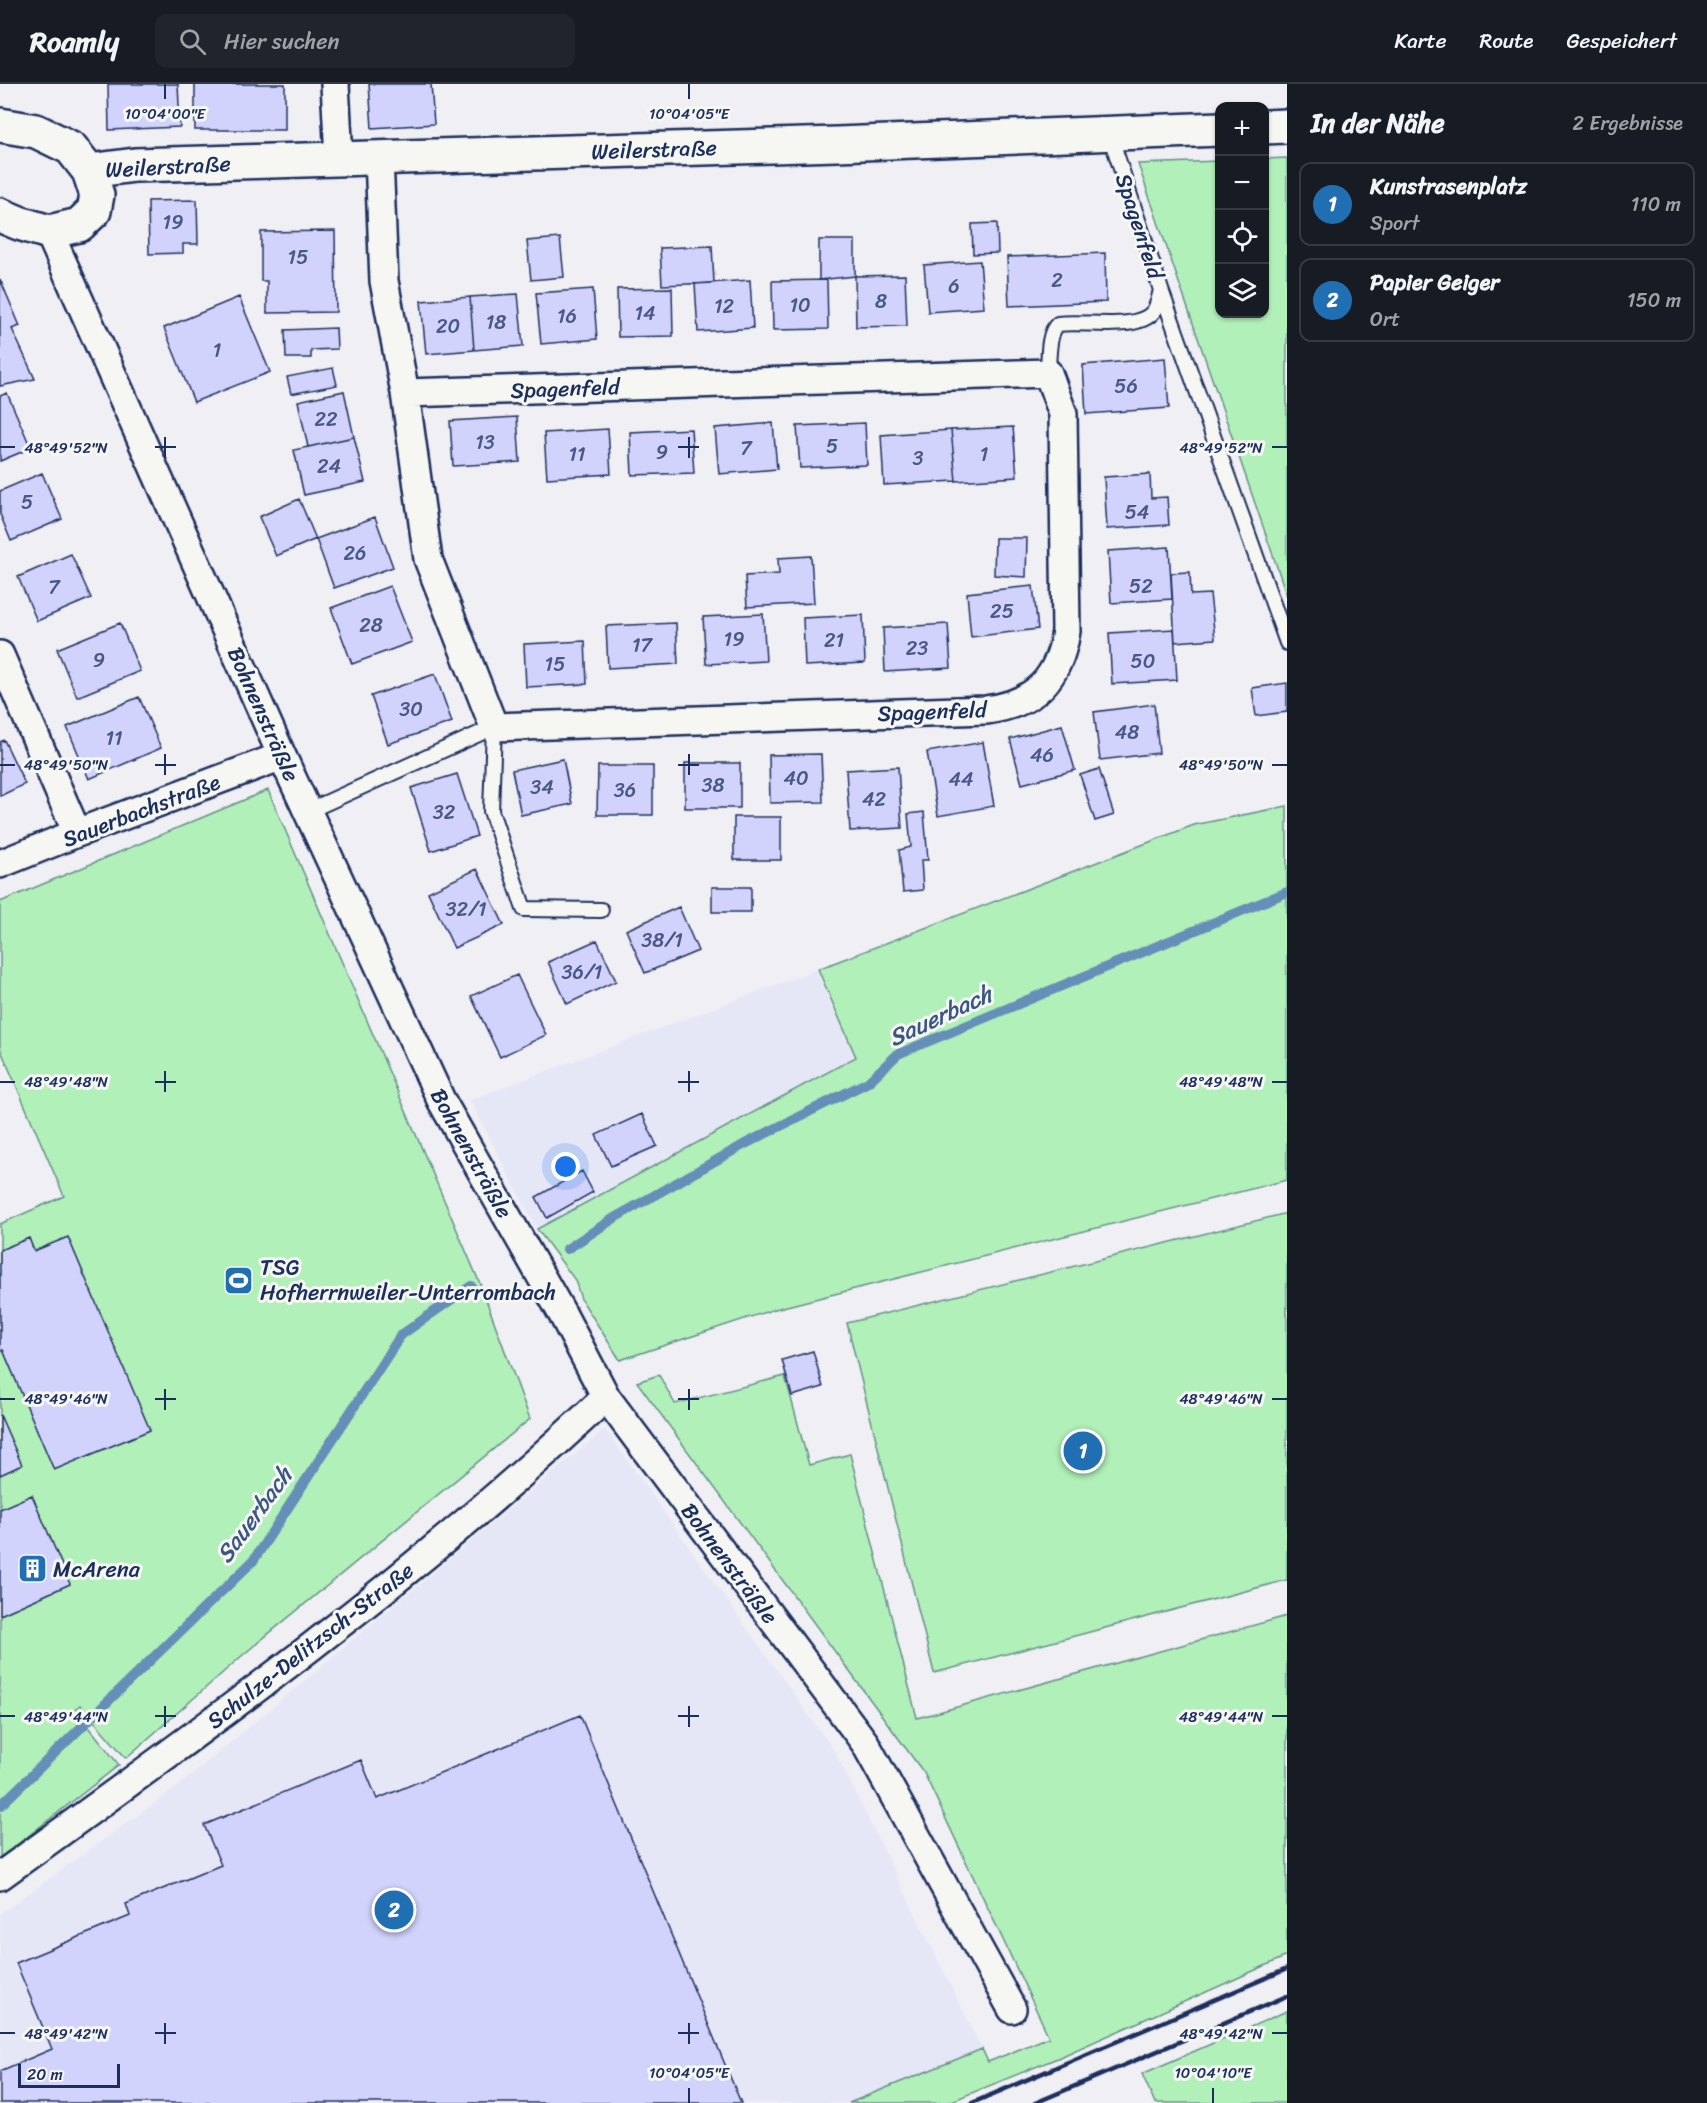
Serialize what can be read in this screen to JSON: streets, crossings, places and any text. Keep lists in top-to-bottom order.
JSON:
{
  "streets": {
    "street": [
      "Weilerstraße",
      "Spagenfeld",
      "Bohnensträßle",
      "Sauerbachstraße",
      "Schulze-Delitzsch-Straße"
    ]
  },
  "crossings": [
    ["Weilerstraße", "Spagenfeld"],
    ["Weilerstraße", "Bohnensträßle"],
    ["Spagenfeld", "Bohnensträßle"],
    ["Bohnensträßle", "Sauerbachstraße"],
    ["Bohnensträßle", "Schulze-Delitzsch-Straße"]
  ],
  "water": ["Sauerbach"],
  "places": {
    "sports": ["TSG Hofherrnweiler-Unterrombach"],
    "building": ["McArena"]
  },
  "house_numbers": [
    "19",
    "15",
    "2",
    "6",
    "8",
    "10",
    "12",
    "14",
    "16",
    "18",
    "20",
    "1",
    "56",
    "22",
    "13",
    "5",
    "7",
    "9",
    "11",
    "1",
    "3",
    "24",
    "5",
    "54",
    "26",
    "52",
    "7",
    "25",
    "28",
    "19",
    "21",
    "17",
    "23",
    "9",
    "50",
    "15",
    "30",
    "48",
    "11",
    "46",
    "40",
    "44",
    "38",
    "34",
    "36",
    "42",
    "32",
    "32/1",
    "38/1",
    "36/1"
  ],
  "scale_bar": "20 m",
  "page": {
    "header": "Roamly",
    "search": "Hier suchen",
    "nav": ["Karte", "Route", "Gespeichert"],
    "heading": ["In der Nähe", "2 Ergebnisse"],
    "map_buttons": ["+", "−"],
    "list": [
      {
        "mark": "1",
        "name": "Kunstrasenplatz",
        "note": "Sport",
        "value": "110 m"
      },
      {
        "mark": "2",
        "name": "Papier Geiger",
        "note": "Ort",
        "value": "150 m"
      }
    ],
    "pins": ["1", "2"],
    "scale": "20 m"
  },
  "coordinates": [
    "10°04'00\"E",
    "10°04'05\"E",
    "48°49'52\"N",
    "48°49'50\"N",
    "48°49'48\"N",
    "48°49'46\"N",
    "48°49'44\"N",
    "48°49'42\"N",
    "10°04'10\"E"
  ]
}
